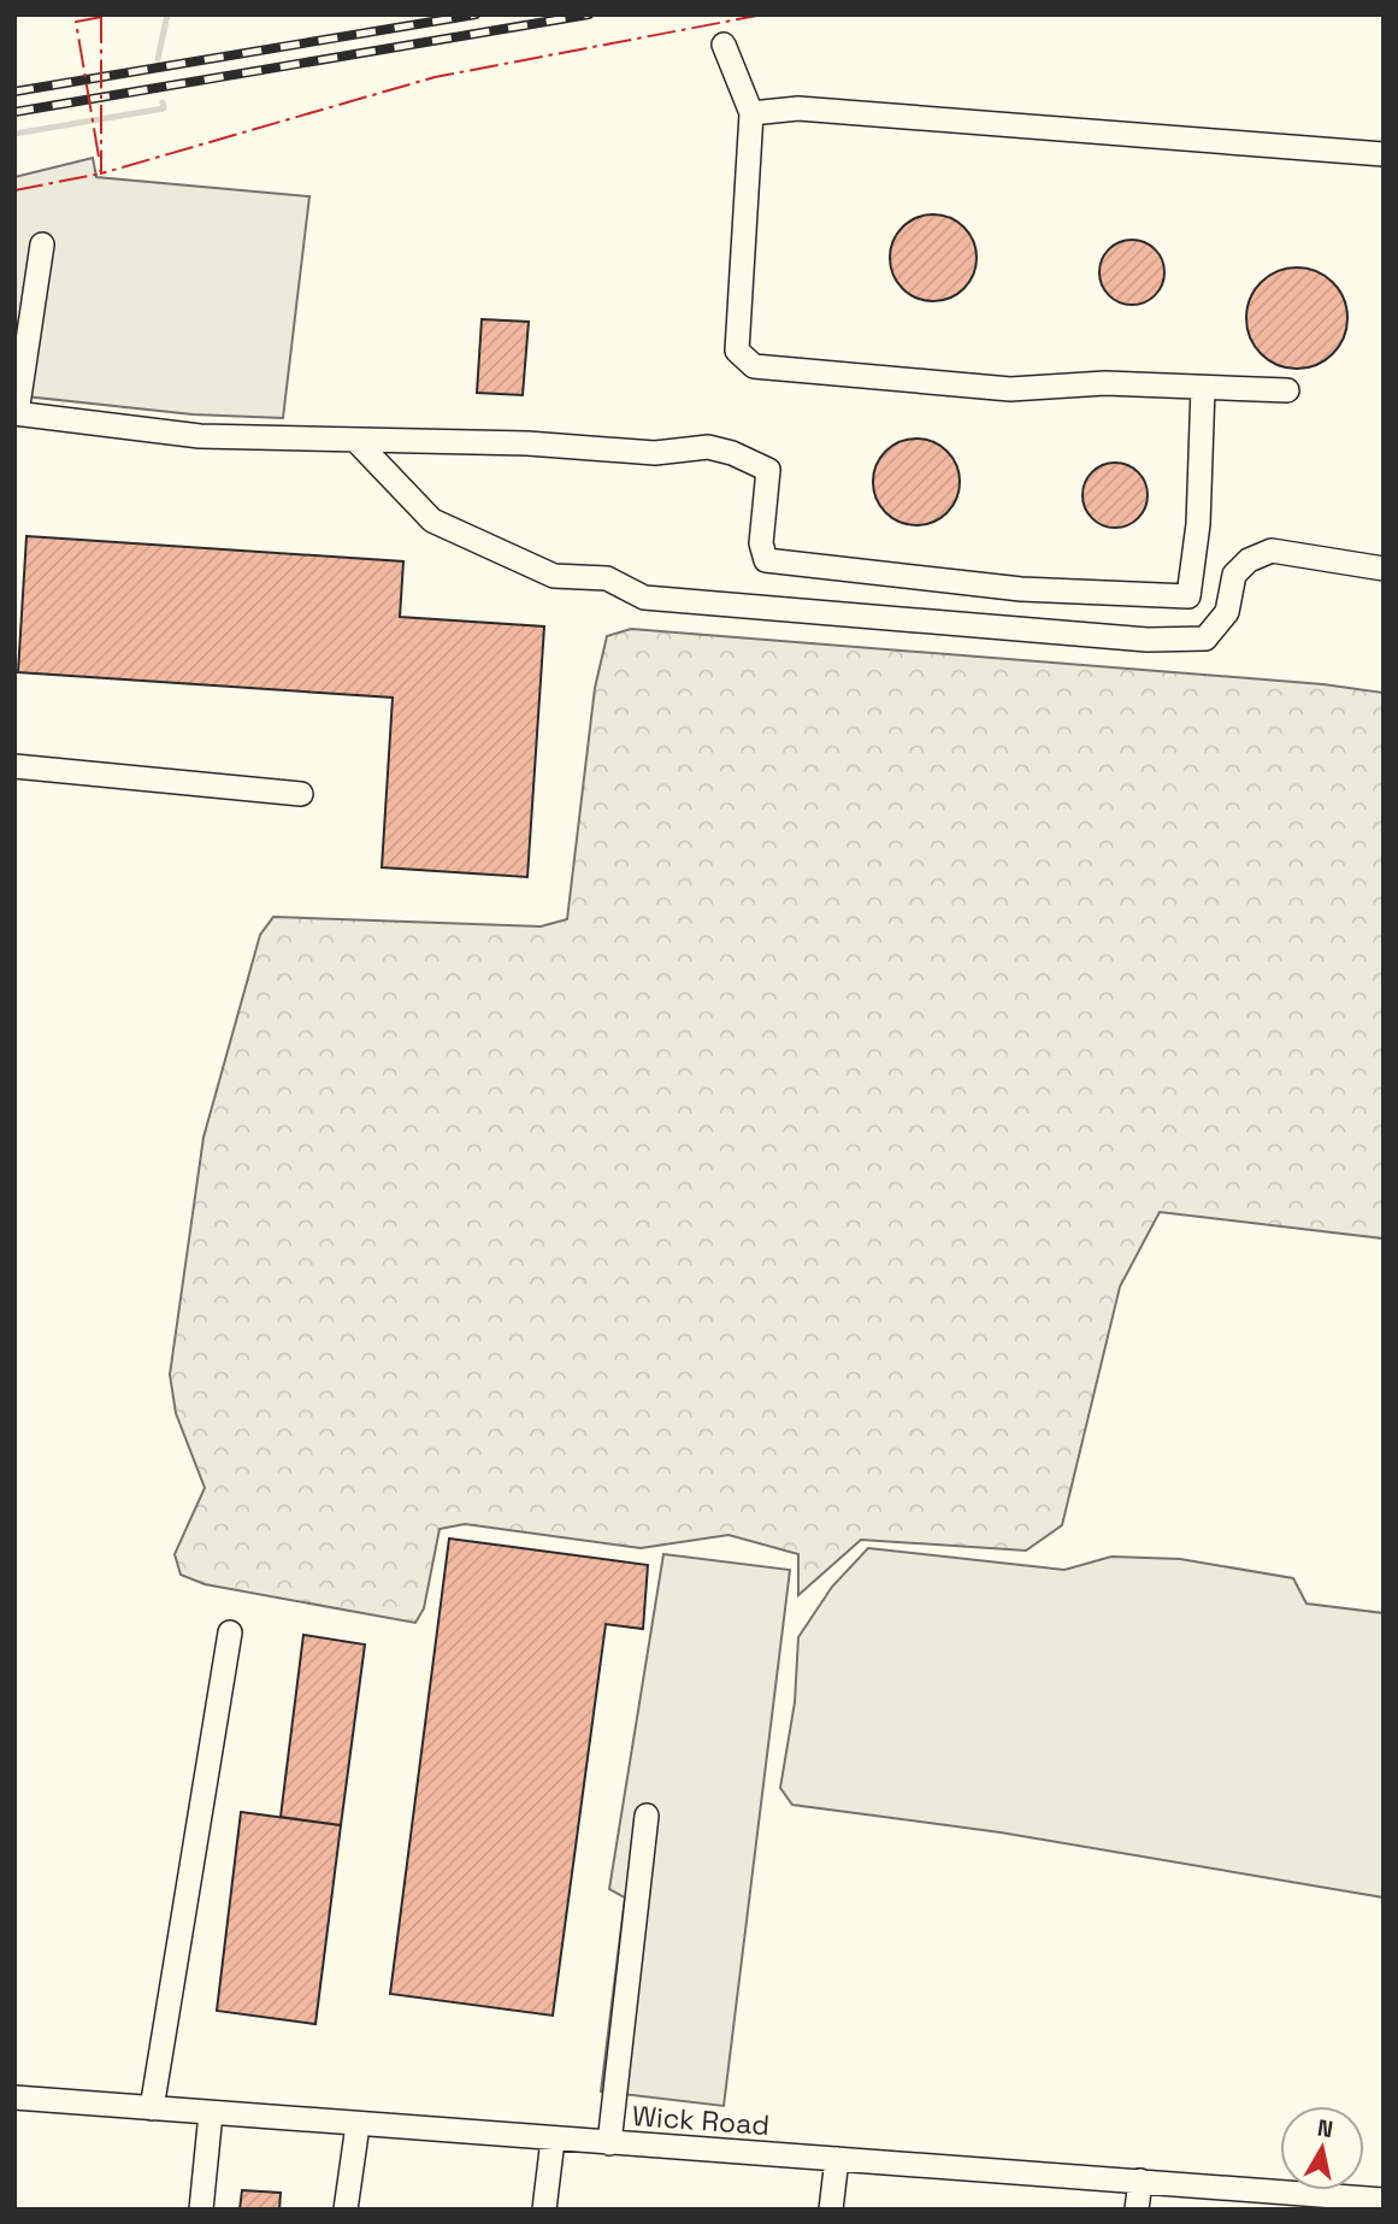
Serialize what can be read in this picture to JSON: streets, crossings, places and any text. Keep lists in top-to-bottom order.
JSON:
{
  "streets": {
    "street": ["Wick Road"]
  },
  "north": "top"
}
